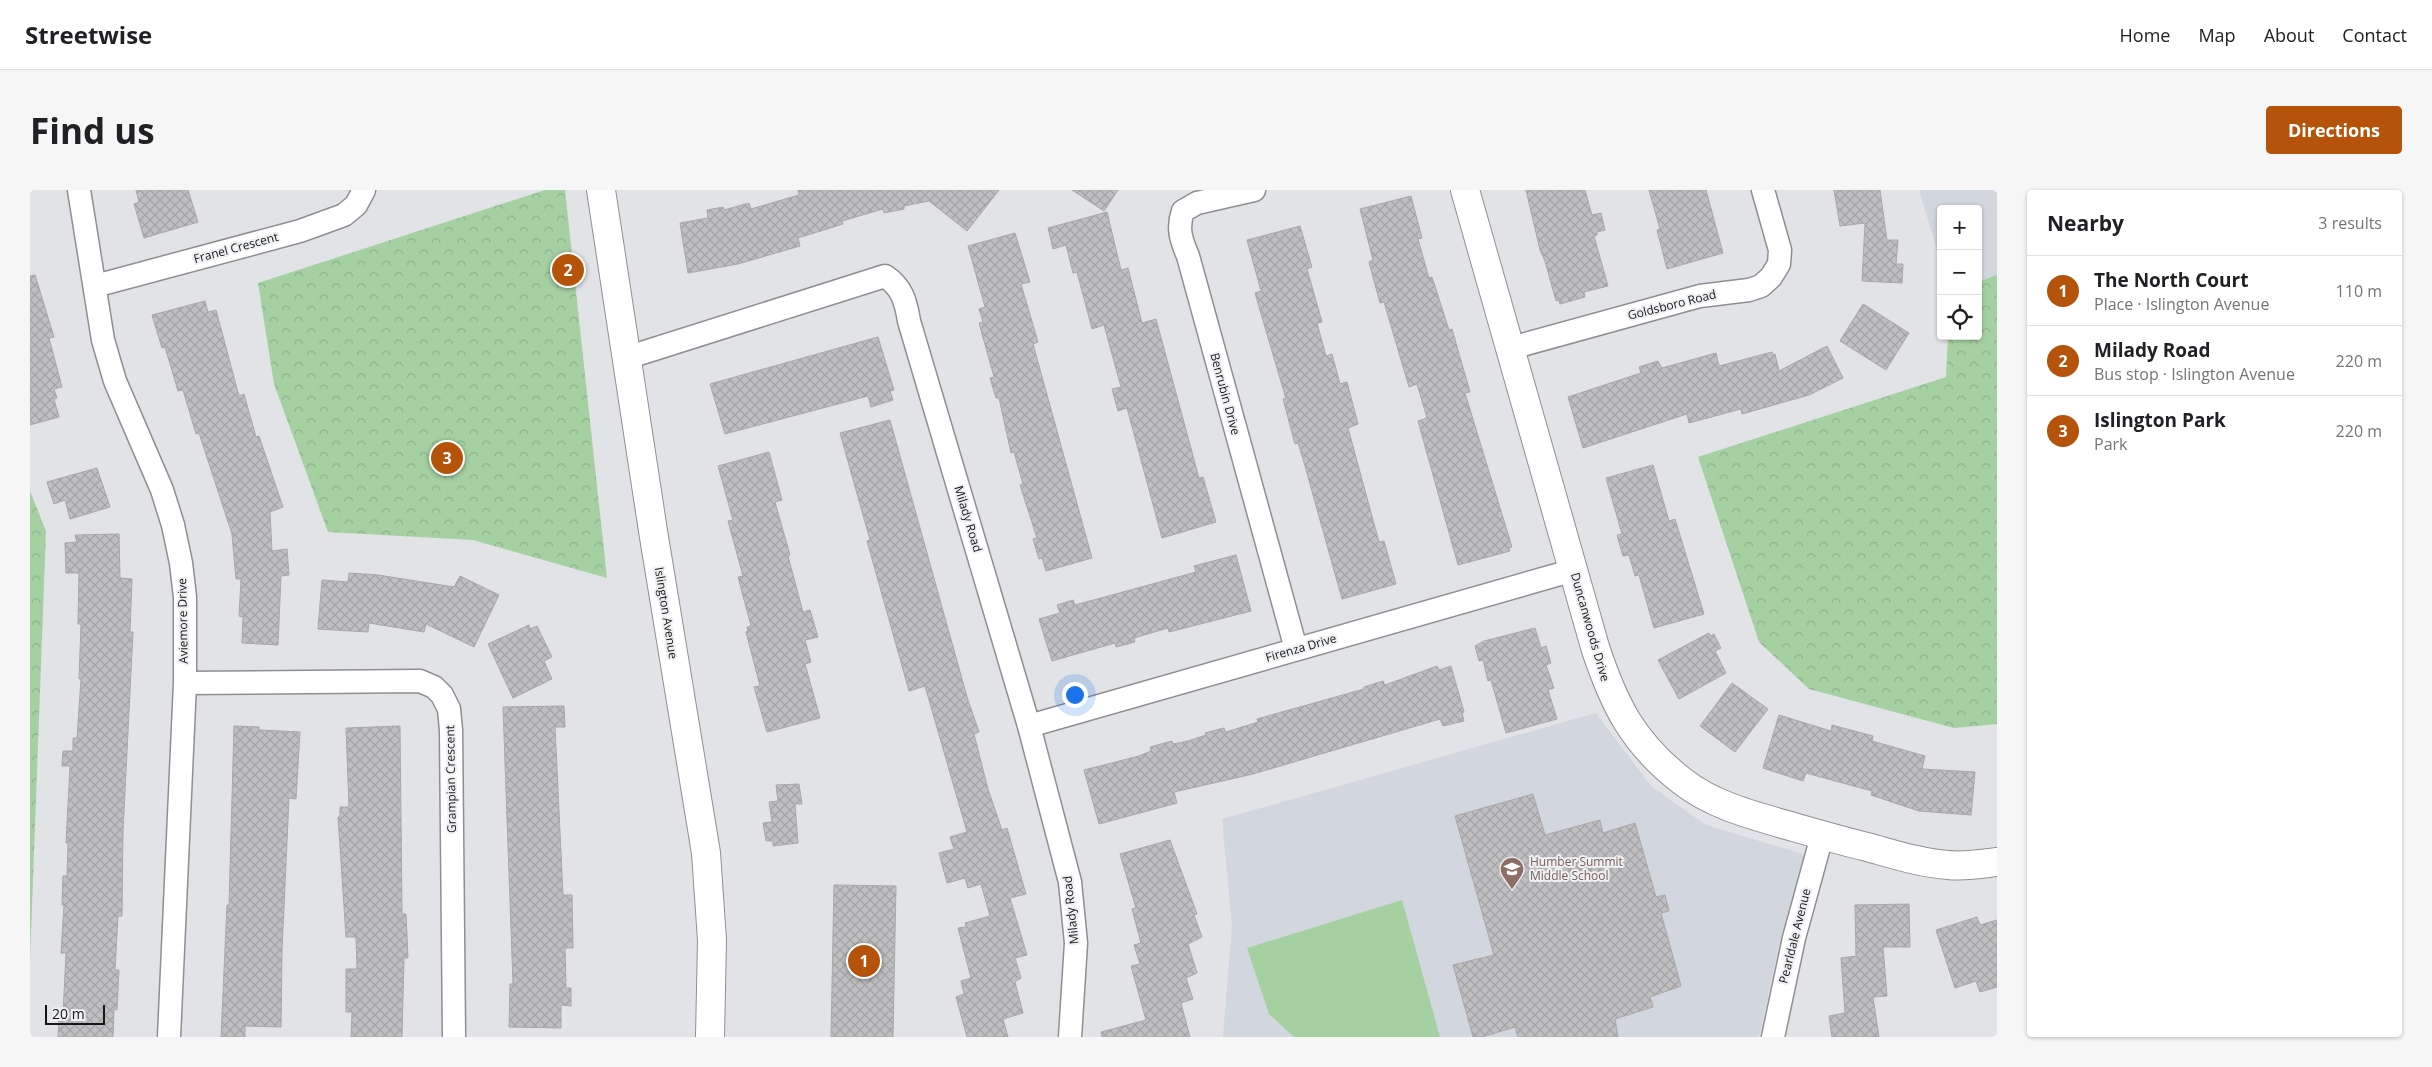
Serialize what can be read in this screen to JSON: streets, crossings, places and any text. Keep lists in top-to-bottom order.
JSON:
{
  "streets": {
    "street": [
      "Franel Crescent",
      "Goldsboro Road",
      "Benrubin Drive",
      "Milady Road",
      "Islington Avenue",
      "Aviemore Drive",
      "Duncanwoods Drive",
      "Firenza Drive",
      "Grampian Crescent",
      "Pearldale Avenue"
    ]
  },
  "crossings": [
    ["Franel Crescent", "Aviemore Drive"],
    ["Goldsboro Road", "Duncanwoods Drive"],
    ["Benrubin Drive", "Firenza Drive"],
    ["Milady Road", "Islington Avenue"],
    ["Milady Road", "Firenza Drive"],
    ["Aviemore Drive", "Grampian Crescent"],
    ["Duncanwoods Drive", "Firenza Drive"],
    ["Duncanwoods Drive", "Pearldale Avenue"]
  ],
  "places": {
    "school or university": ["Humber Summit Middle School"]
  },
  "scale_bar": "20 m",
  "page": {
    "header": "Streetwise",
    "nav": [
      "Home",
      "Map",
      "About",
      "Contact"
    ],
    "buttons": "Directions",
    "title": "Find us",
    "heading": ["Nearby", "3 results"],
    "map_buttons": ["+", "−"],
    "pins": ["2", "3", "1"],
    "list": [
      {
        "mark": "1",
        "name": "The North Court",
        "note": "Place · Islington Avenue",
        "value": "110 m"
      },
      {
        "mark": "2",
        "name": "Milady Road",
        "note": "Bus stop · Islington Avenue",
        "value": "220 m"
      },
      {
        "mark": "3",
        "name": "Islington Park",
        "note": "Park",
        "value": "220 m"
      }
    ],
    "scale": "20 m"
  }
}
